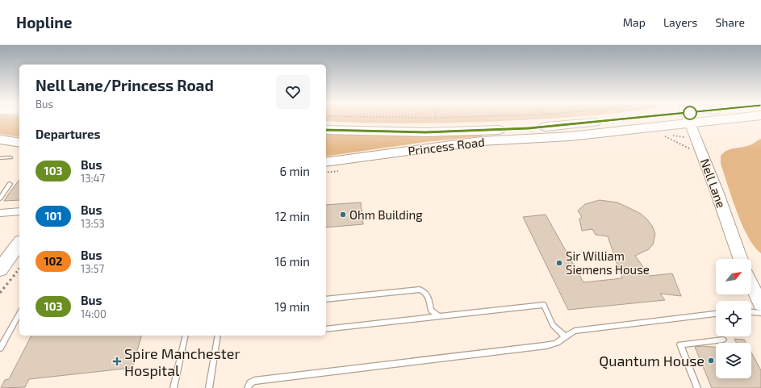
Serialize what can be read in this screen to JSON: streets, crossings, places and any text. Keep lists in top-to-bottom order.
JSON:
{
  "streets": {
    "highway": ["Princess Road"],
    "street": ["Nell Lane"]
  },
  "places": {
    "other": ["Ohm Building", "Sir William Siemens House", "Quantum House"],
    "health": ["Spire Manchester Hospital"]
  },
  "lines": ["bus line 103"],
  "north": "top right",
  "page": {
    "header": "Hopline",
    "nav": ["Map", "Layers", "Share"],
    "heading": [
      ["Nell Lane/Princess Road", "Bus"],
      "Departures"
    ],
    "list": [
      {
        "mark": "103",
        "name": "Bus",
        "note": "13:47",
        "value": "6 min"
      },
      {
        "mark": "101",
        "name": "Bus",
        "note": "13:53",
        "value": "12 min"
      },
      {
        "mark": "102",
        "name": "Bus",
        "note": "13:57",
        "value": "16 min"
      },
      {
        "mark": "103",
        "name": "Bus",
        "note": "14:00",
        "value": "19 min"
      }
    ]
  }
}
